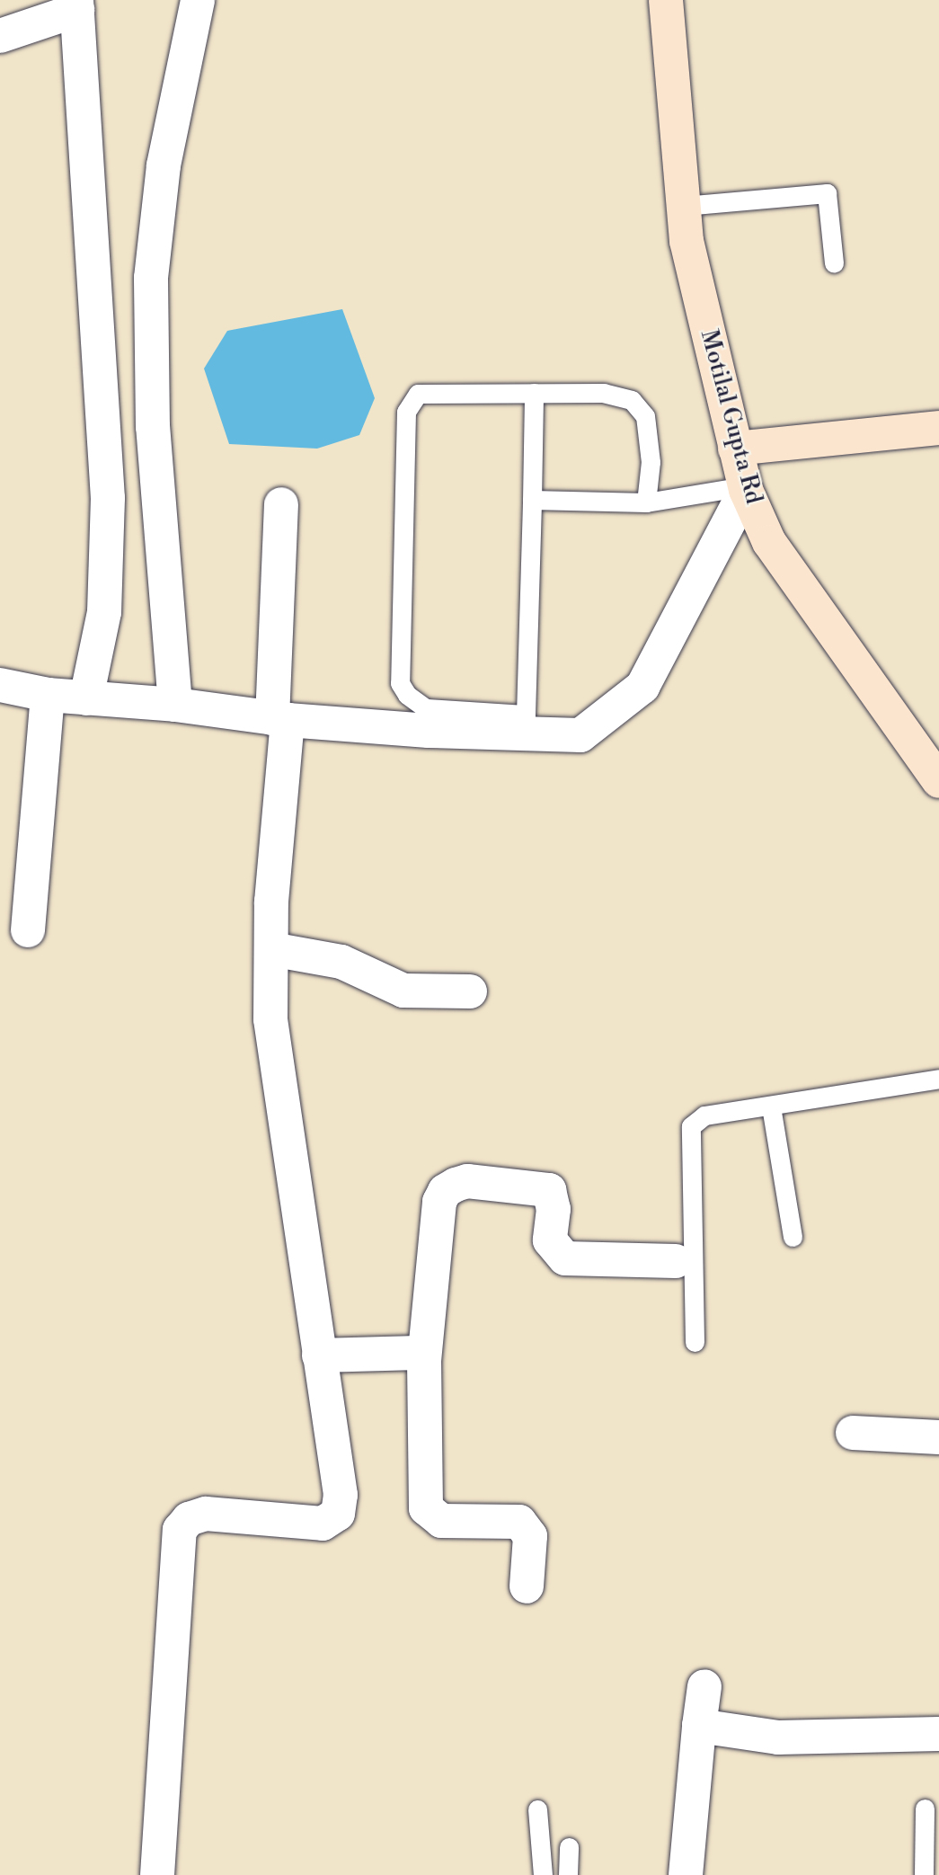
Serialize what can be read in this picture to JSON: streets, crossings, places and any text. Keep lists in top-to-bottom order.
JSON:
{
  "streets": {
    "street": ["Motilal Gupta Rd"]
  }
}
